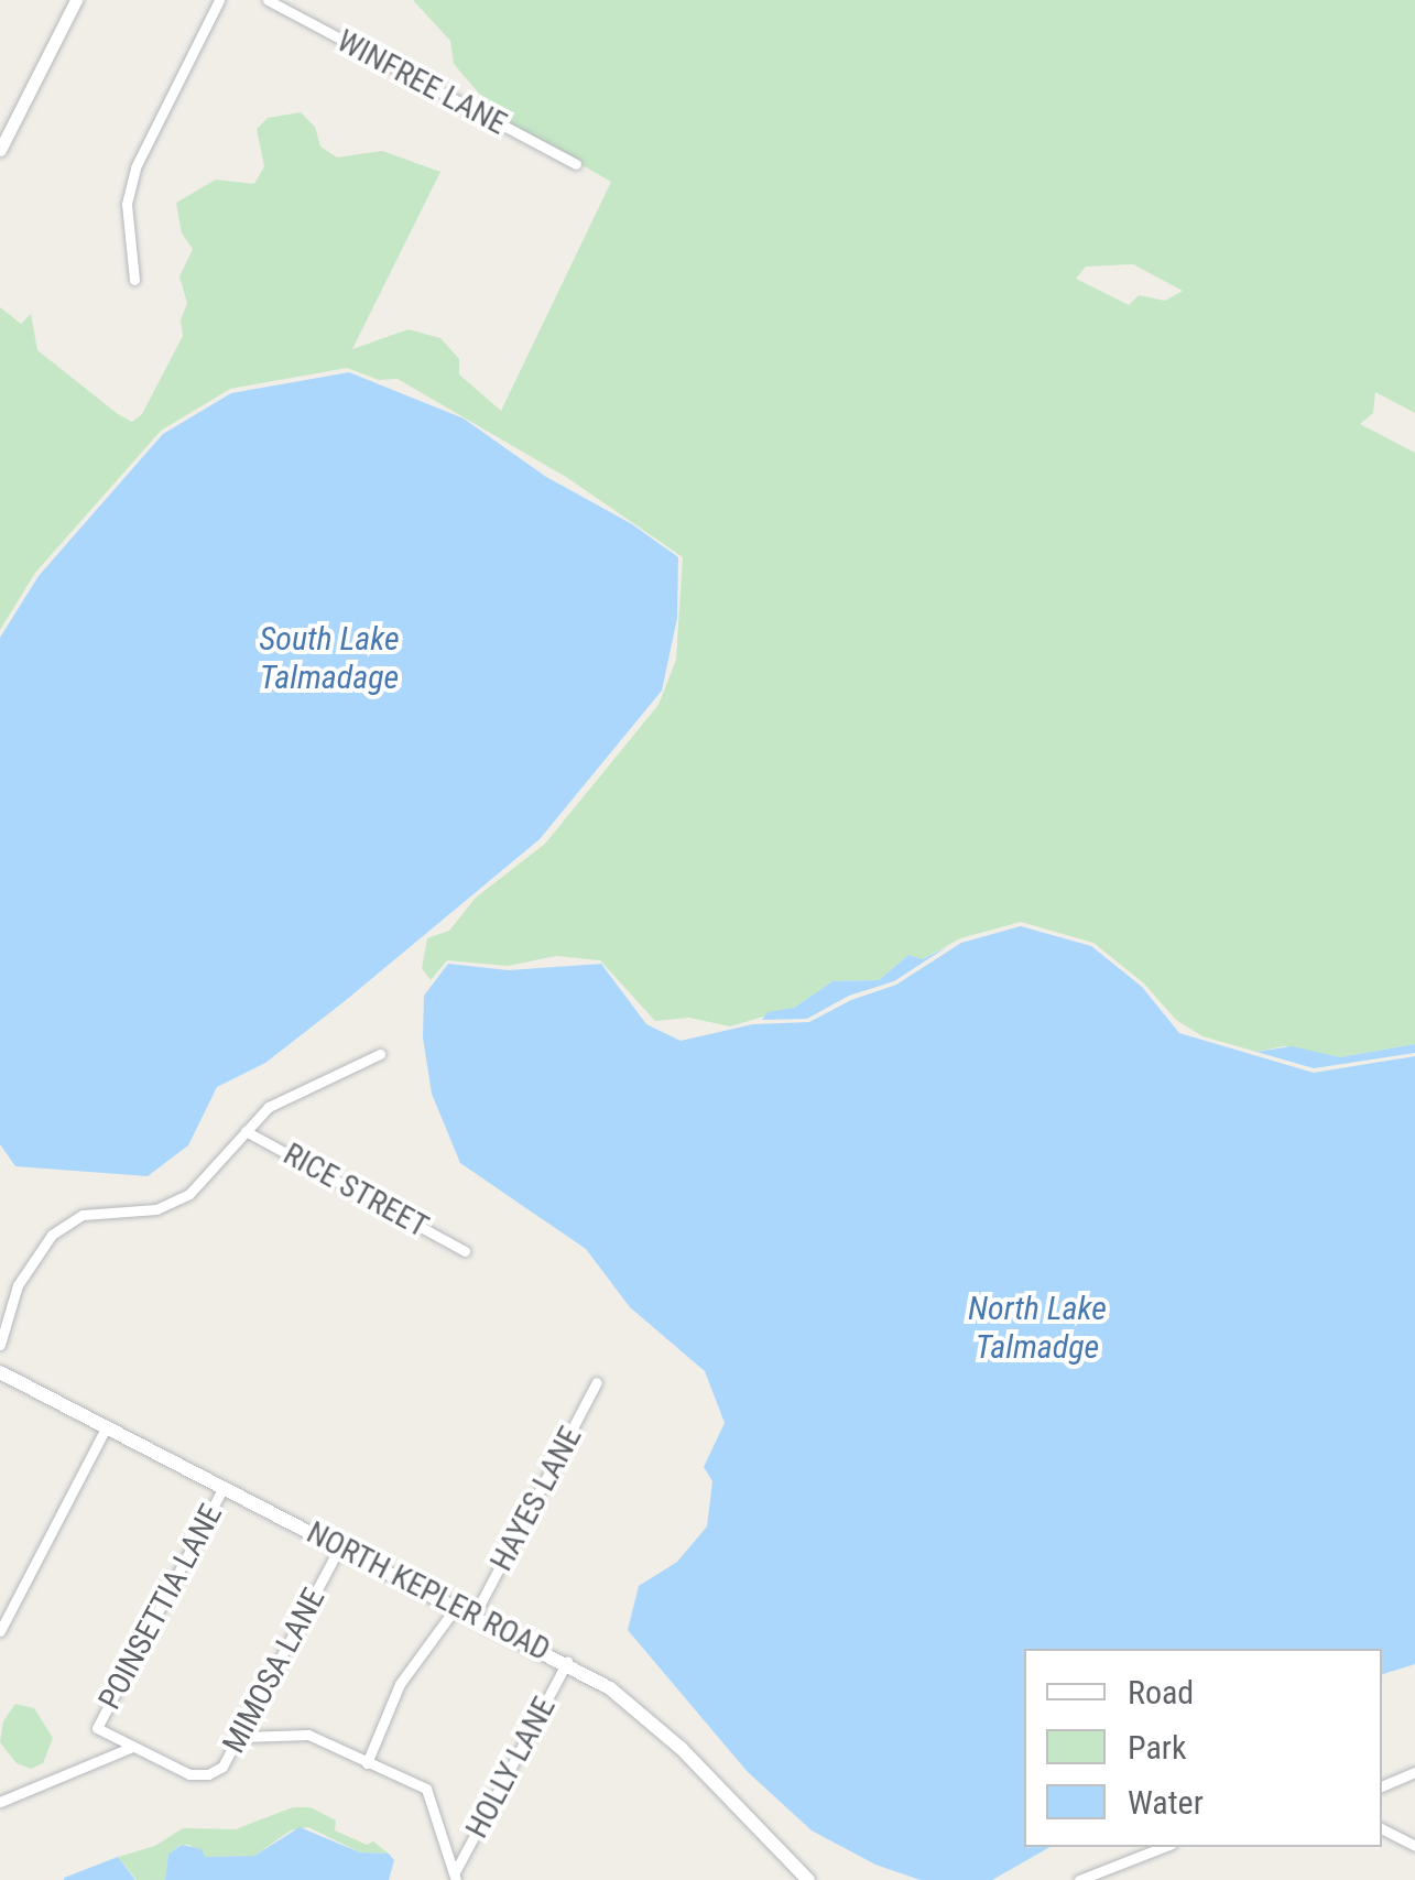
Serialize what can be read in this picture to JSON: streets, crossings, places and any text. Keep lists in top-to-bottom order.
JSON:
{
  "streets": {
    "main road": ["NORTH KEPLER ROAD"],
    "street": [
      "WINFREE LANE",
      "RICE STREET",
      "HAYES LANE",
      "POINSETTIA LANE",
      "MIMOSA LANE",
      "HOLLY LANE"
    ]
  },
  "crossings": [
    ["HAYES LANE", "NORTH KEPLER ROAD"],
    ["NORTH KEPLER ROAD", "POINSETTIA LANE"],
    ["NORTH KEPLER ROAD", "MIMOSA LANE"],
    ["NORTH KEPLER ROAD", "HOLLY LANE"],
    ["POINSETTIA LANE", "MIMOSA LANE"]
  ],
  "water": ["South Lake Talmadage", "North Lake Talmadge"],
  "legend": ["Road", "Park", "Water"]
}
